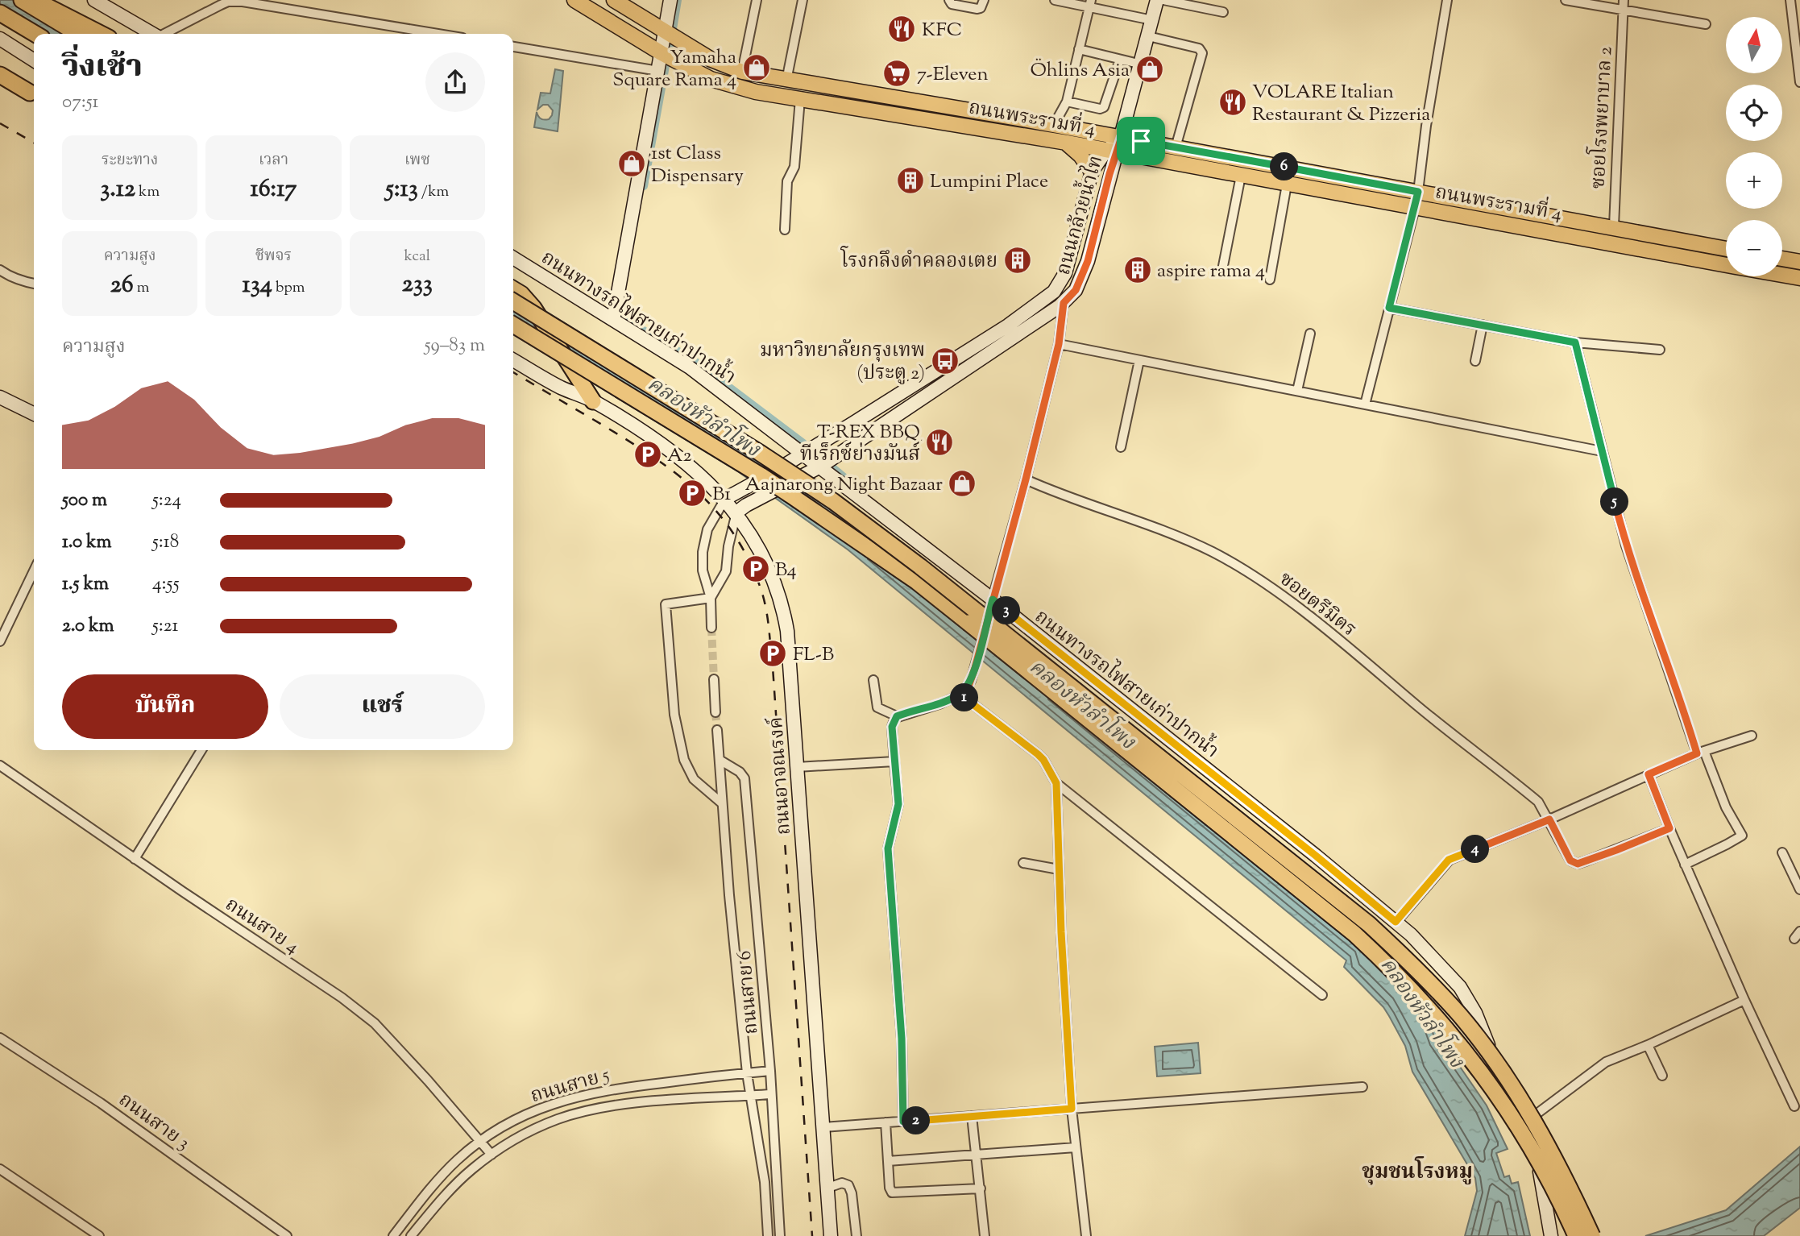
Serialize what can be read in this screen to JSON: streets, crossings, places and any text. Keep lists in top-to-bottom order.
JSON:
{
  "streets": {
    "main road": [
      "ถนนพระรามที่ 4",
      "ถนนกล้วยน้ำไท",
      "ถนนทางรถไฟสายเก่าปากน้ำ",
      "ถนนอาจณรงค์"
    ],
    "street": [
      "ซอยโรงพยาบาล 2",
      "ซอยตรีมิตร",
      "ถนนสาย 4",
      "ถนนสาย 6",
      "ถนนสาย 5",
      "ถนนสาย 3"
    ]
  },
  "crossings": [
    ["ถนนพระรามที่ 4", "ซอยโรงพยาบาล 2"],
    ["ถนนพระรามที่ 4", "ถนนกล้วยน้ำไท"],
    ["ถนนกล้วยน้ำไท", "ถนนทางรถไฟสายเก่าปากน้ำ"],
    ["ถนนกล้วยน้ำไท", "ถนนอาจณรงค์"],
    ["ถนนสาย 4", "ถนนสาย 5"],
    ["ถนนสาย 6", "ถนนสาย 5"]
  ],
  "districts": ["ชุมชนโรงหมู"],
  "water": ["คลองหัวลำโพง"],
  "places": {
    "restaurant": ["KFC", "VOLARE Italian Restaurant & Pizzeria", "T-REX BBQ ทีเร็กซ์ย่างมันส์"],
    "shop": [
      "Yamaha Square Rama 4",
      "Öhlins Asia",
      "1st Class Dispensary",
      "Aajnarong Night Bazaar"
    ],
    "supermarket": ["7-Eleven"],
    "building": ["Lumpini Place", "โรงกลึงดำคลองเตย", "aspire rama 4"],
    "bus stop": ["มหาวิทยาลัยกรุงเทพ (ประตู 2)"],
    "parking": [
      "A2",
      "B1",
      "B4",
      "FL-B"
    ]
  },
  "north": "top",
  "page": {
    "map_buttons": ["+", "−"],
    "heading": ["วิ่งเช้า", "07:51"],
    "stats": [
      ["ระยะทาง", "3.12 km"],
      ["เวลา", "16:17"],
      ["เพซ", "5:13 /km"],
      ["ความสูง", "26 m"],
      ["ชีพจร", "134 bpm"],
      ["kcal", "233"]
    ],
    "pins": [
      "6",
      "5",
      "3",
      "1",
      "4",
      "2"
    ],
    "chart": ["ความสูง", "59–83 m"],
    "list": [
      {
        "name": "500 m",
        "note": "5:24"
      },
      {
        "name": "1.0 km",
        "note": "5:18"
      },
      {
        "name": "1.5 km",
        "note": "4:55"
      },
      {
        "name": "2.0 km",
        "note": "5:21"
      }
    ],
    "buttons": ["บันทึก", "แชร์"]
  }
}
